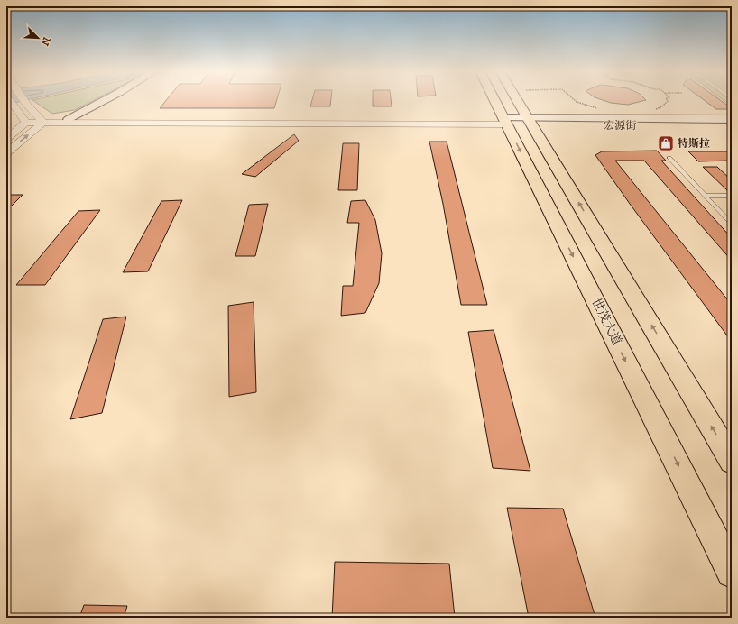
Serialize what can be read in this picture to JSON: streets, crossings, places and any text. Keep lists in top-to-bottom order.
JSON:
{
  "streets": {
    "main road": ["宏源街", "世茂大道"]
  },
  "crossings": [
    ["宏源街", "世茂大道"]
  ],
  "places": {
    "shop": ["特斯拉"]
  },
  "north": "bottom right"
}
